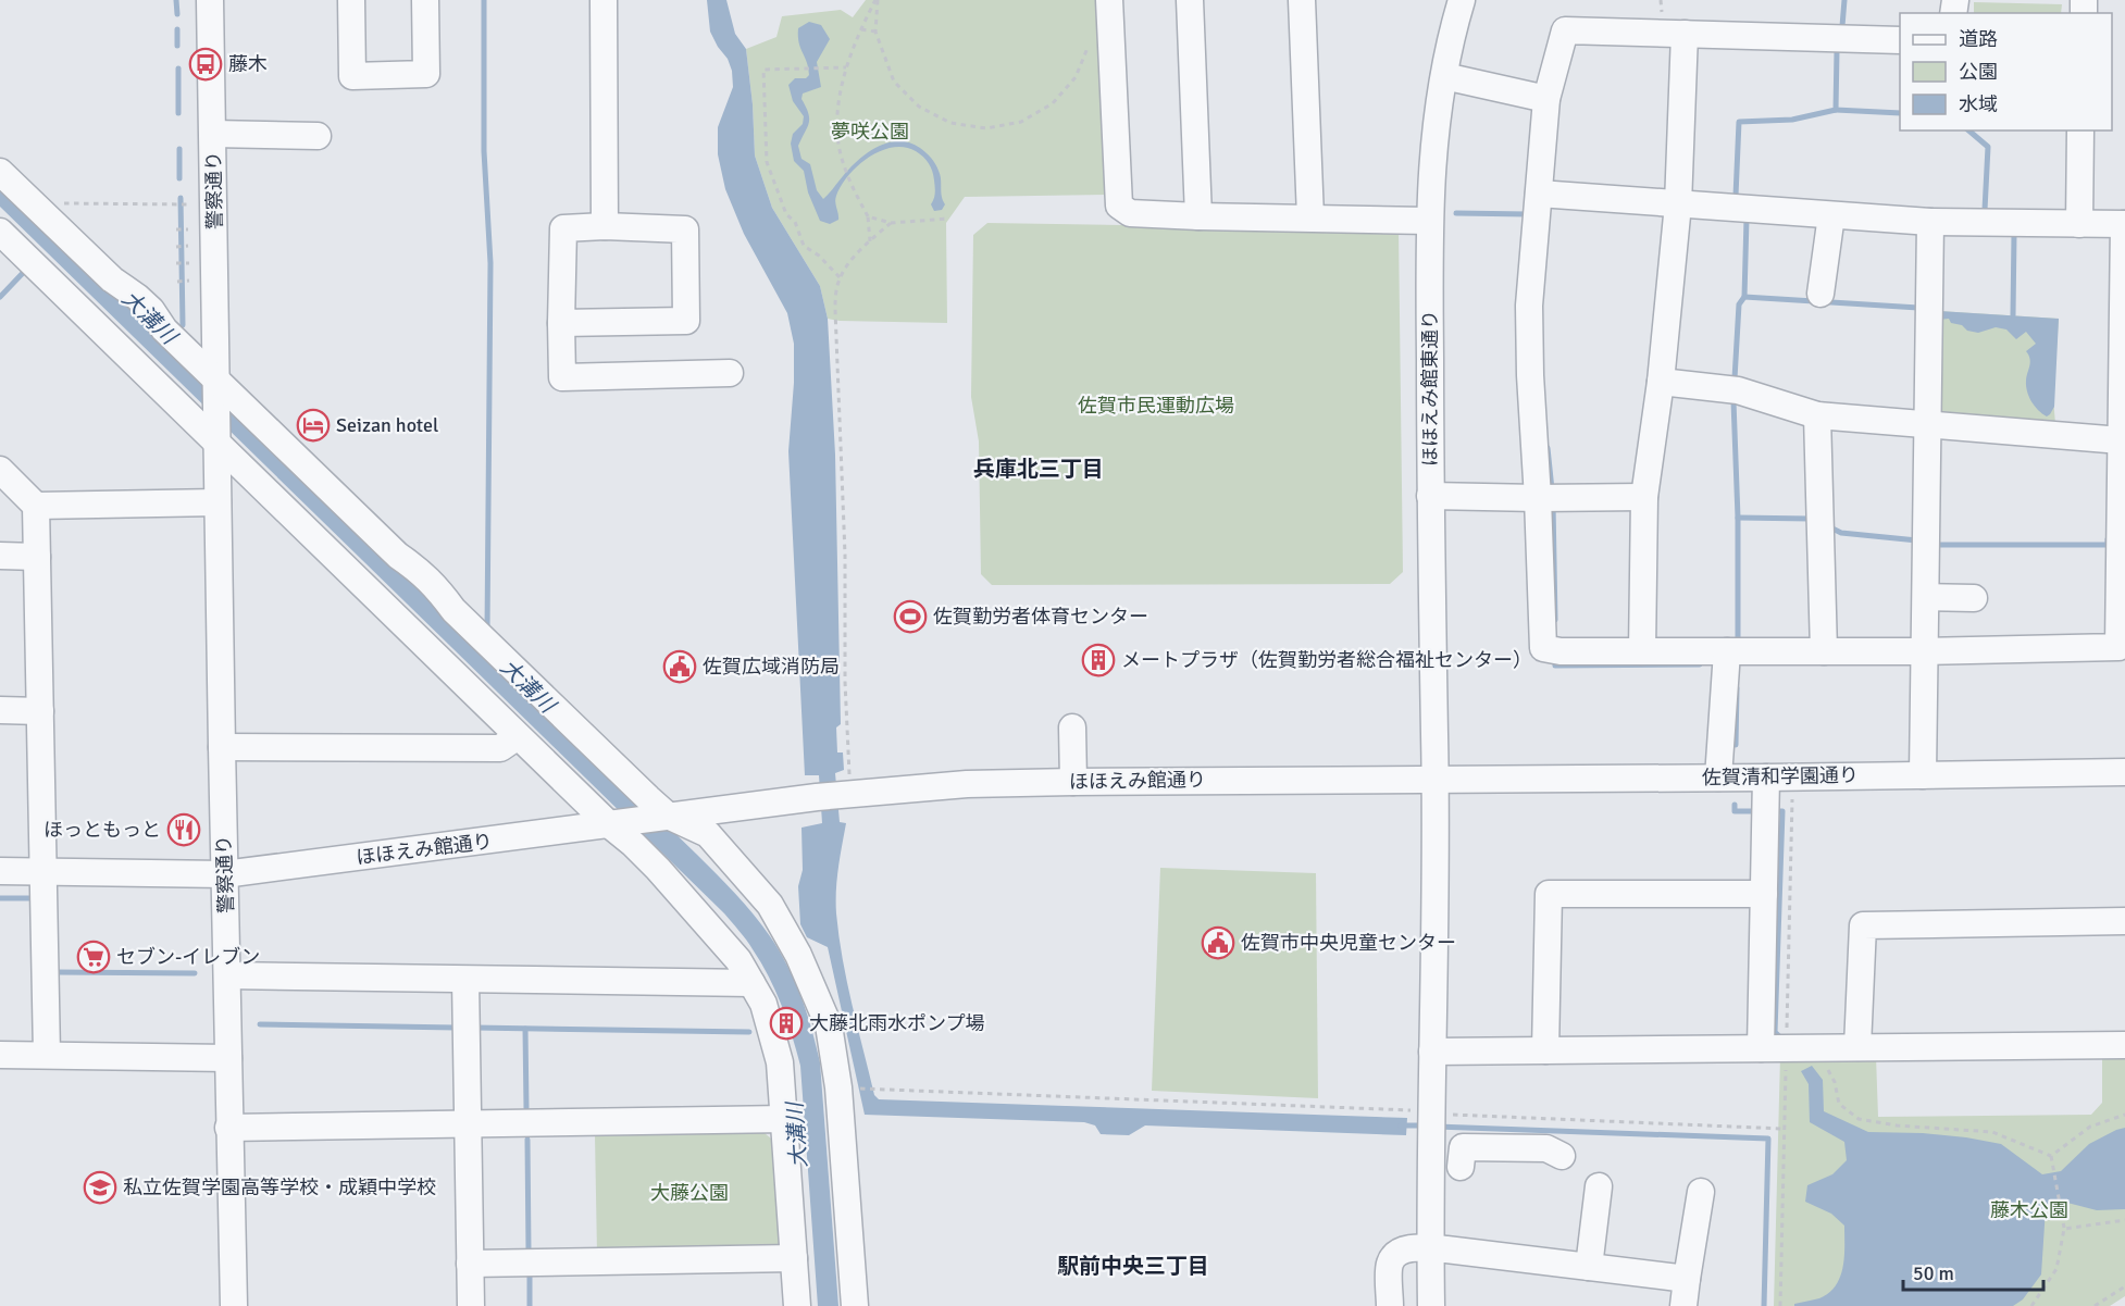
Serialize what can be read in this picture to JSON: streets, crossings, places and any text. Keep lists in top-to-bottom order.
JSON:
{
  "streets": {
    "street": [
      "警察通り",
      "ほほえみ館東通り",
      "佐賀清和学園通り",
      "ほほえみ館通り"
    ]
  },
  "crossings": [
    ["警察通り", "ほほえみ館通り"],
    ["ほほえみ館東通り", "佐賀清和学園通り"],
    ["ほほえみ館東通り", "ほほえみ館通り"],
    ["佐賀清和学園通り", "ほほえみ館通り"]
  ],
  "districts": ["兵庫北三丁目", "駅前中央三丁目"],
  "water": ["大溝川"],
  "parks": [
    "夢咲公園",
    "佐賀市民運動広場",
    "大藤公園",
    "藤木公園"
  ],
  "places": {
    "bus stop": ["藤木"],
    "hotel": ["Seizan hotel"],
    "sports": ["佐賀勤労者体育センター"],
    "building": ["メートプラザ（佐賀勤労者総合福祉センター）", "大藤北雨水ポンプ場"],
    "public building": ["佐賀広域消防局", "佐賀市中央児童センター"],
    "restaurant": ["ほっともっと"],
    "supermarket": ["セブン-イレブン"],
    "school or university": ["私立佐賀学園高等学校・成穎中学校"]
  },
  "legend": ["道路", "公園", "水域"],
  "scale_bar": "50 m"
}
